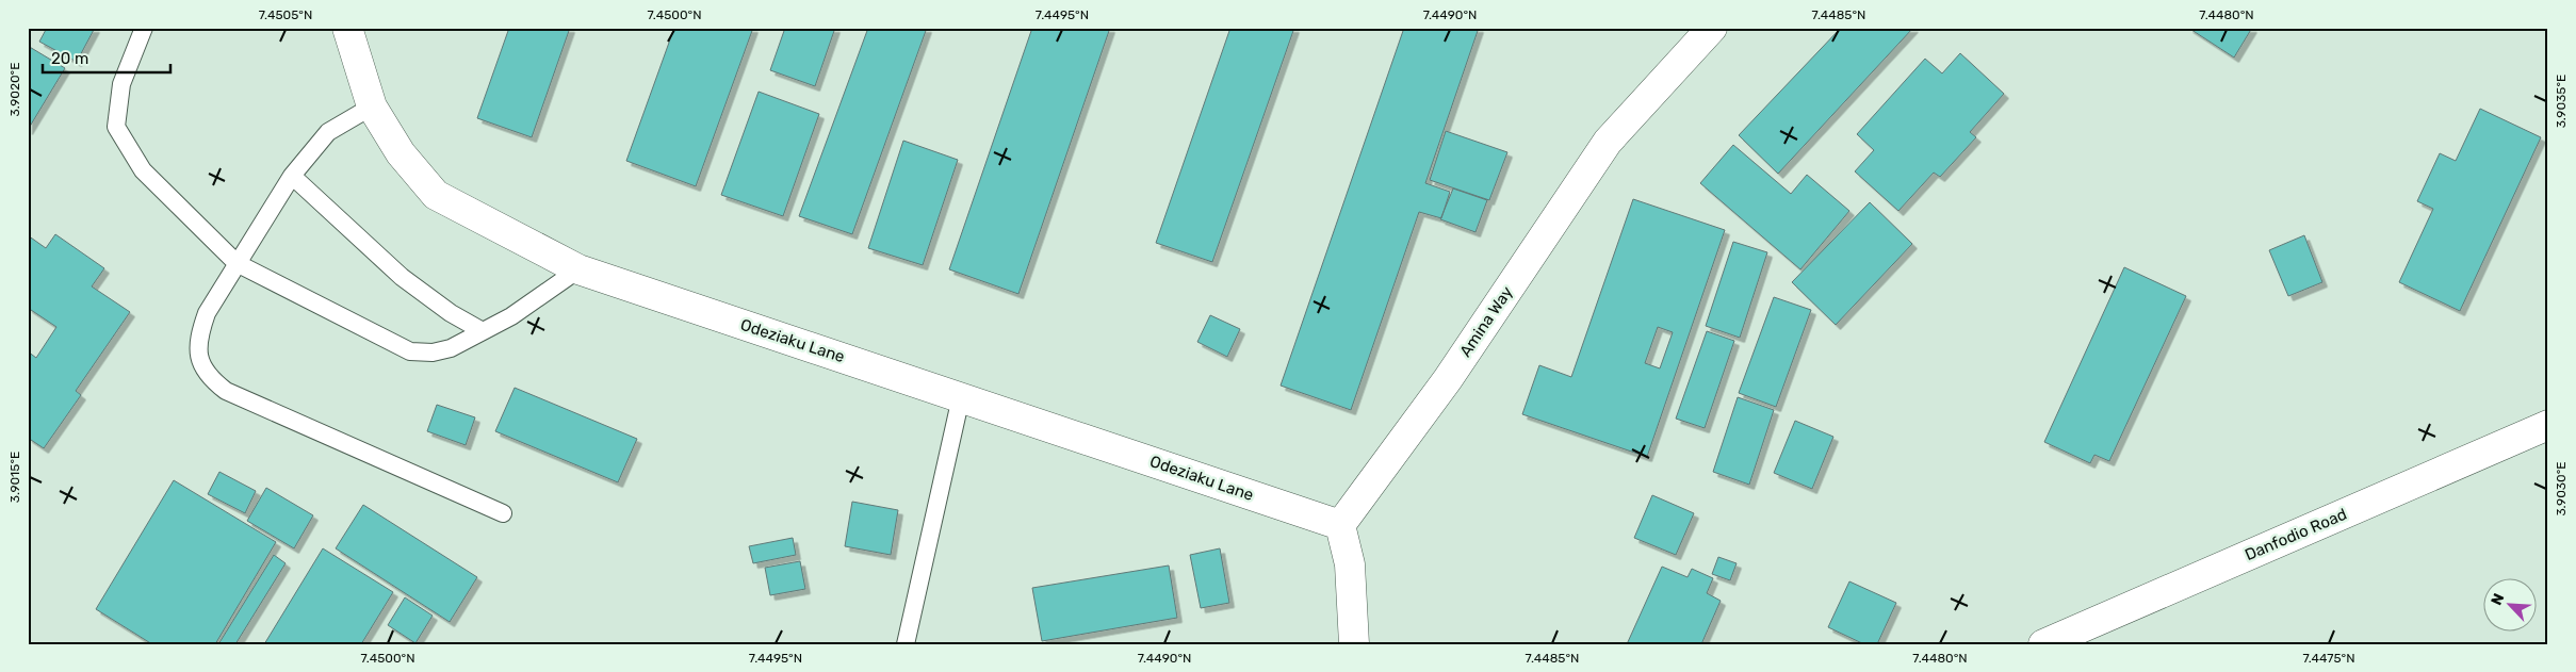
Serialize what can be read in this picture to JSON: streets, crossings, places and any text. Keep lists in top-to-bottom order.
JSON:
{
  "streets": {
    "street": ["Amina Way", "Odeziaku Lane", "Danfodio Road"]
  },
  "crossings": [
    ["Amina Way", "Odeziaku Lane"]
  ],
  "scale_bar": "20 m",
  "north": "top left",
  "coordinates": [
    "7.4505°N",
    "7.4500°N",
    "7.4495°N",
    "7.4490°N",
    "7.4485°N",
    "7.4480°N",
    "3.9020°E",
    "3.9035°E",
    "3.9015°E",
    "3.9030°E",
    "7.4475°N"
  ]
}
